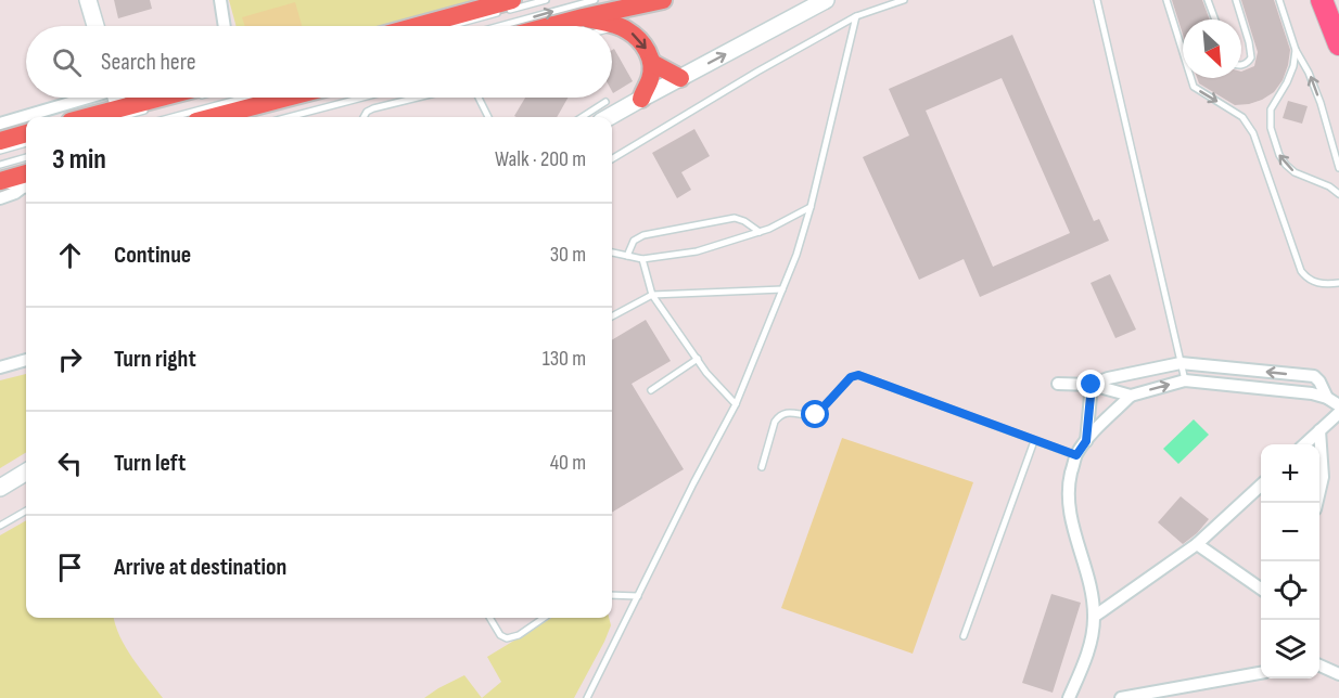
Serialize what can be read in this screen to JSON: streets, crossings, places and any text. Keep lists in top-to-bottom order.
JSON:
{
  "north": "bottom right",
  "page": {
    "search": "Search here",
    "heading": ["3 min", "Walk · 200 m"],
    "list": [
      ["Continue", "30 m"],
      ["Turn right", "130 m"],
      ["Turn left", "40 m"],
      "Arrive at destination"
    ],
    "map_buttons": ["+", "−"]
  }
}
